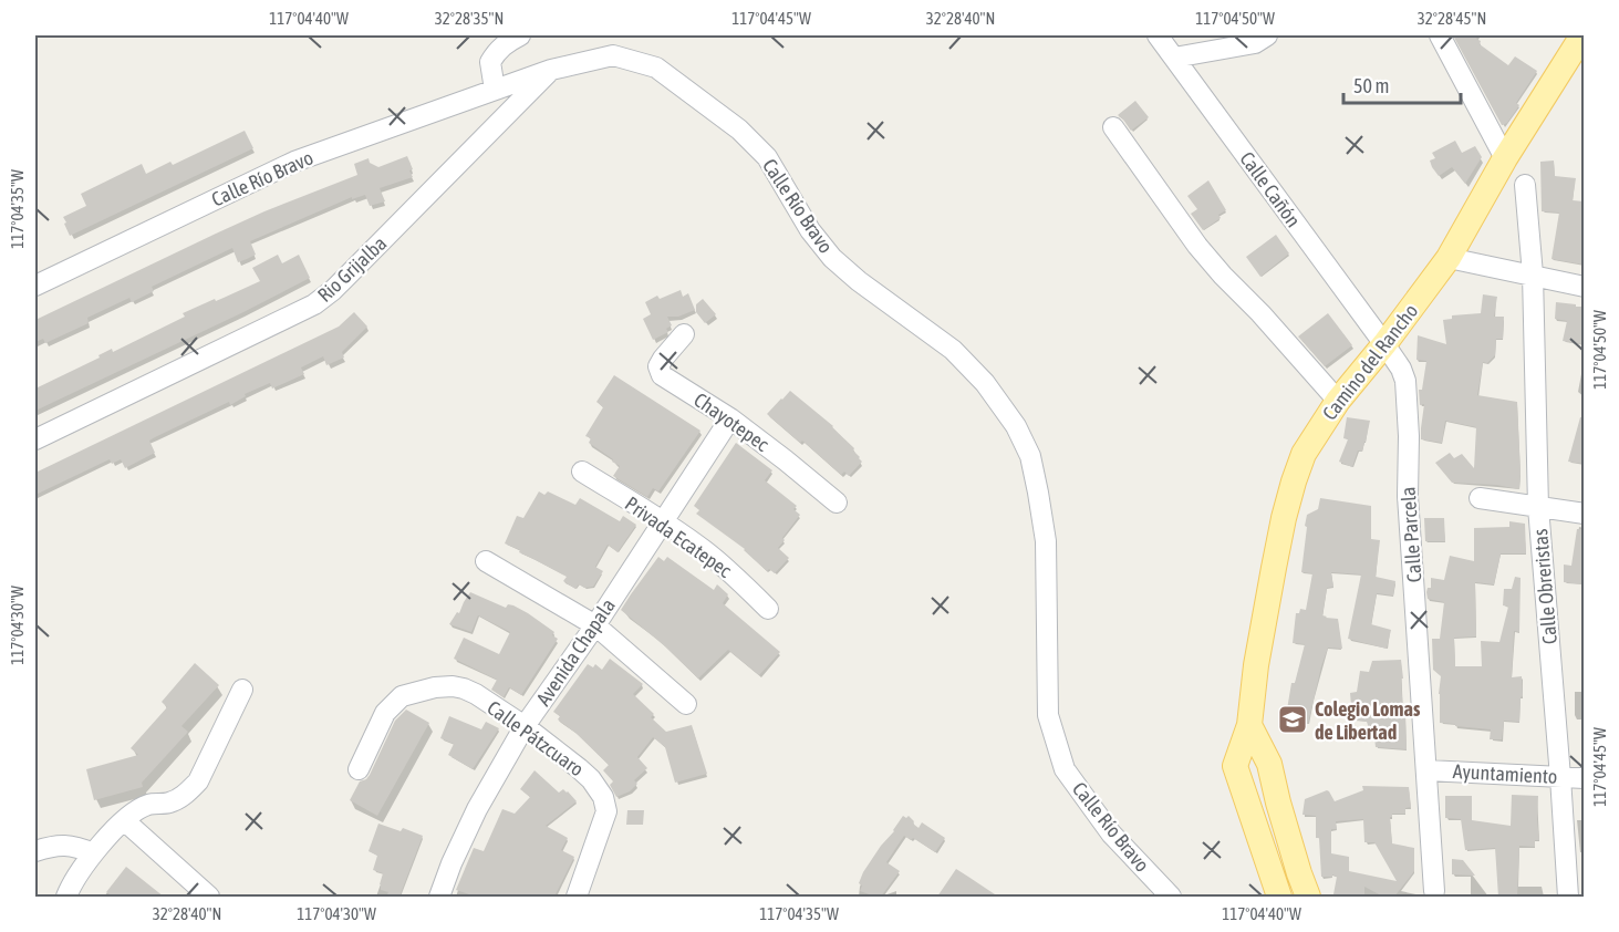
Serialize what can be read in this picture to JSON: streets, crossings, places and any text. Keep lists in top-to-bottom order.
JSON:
{
  "streets": {
    "main road": ["Camino del Rancho"],
    "street": [
      "Calle Río Bravo",
      "Calle Cañón",
      "Rio Grijalba",
      "Chayotepec",
      "Calle Parcela",
      "Privada Ecatepec",
      "Calle Obreristas",
      "Avenida Chapala",
      "Calle Pátzcuaro",
      "Ayuntamiento"
    ]
  },
  "crossings": [
    ["Calle Río Bravo", "Rio Grijalba"],
    ["Calle Cañón", "Camino del Rancho"],
    ["Calle Cañón", "Calle Parcela"],
    ["Camino del Rancho", "Calle Parcela"],
    ["Chayotepec", "Avenida Chapala"],
    ["Calle Parcela", "Ayuntamiento"],
    ["Privada Ecatepec", "Avenida Chapala"],
    ["Calle Obreristas", "Ayuntamiento"],
    ["Avenida Chapala", "Calle Pátzcuaro"]
  ],
  "places": {
    "school or university": ["Colegio Lomas de Libertad"]
  },
  "scale_bar": "50 m",
  "coordinates": [
    "117°04'40\"W",
    "32°28'35\"N",
    "117°04'45\"W",
    "32°28'40\"N",
    "117°04'50\"W",
    "32°28'45\"N",
    "117°04'35\"W",
    "117°04'30\"W"
  ]
}
